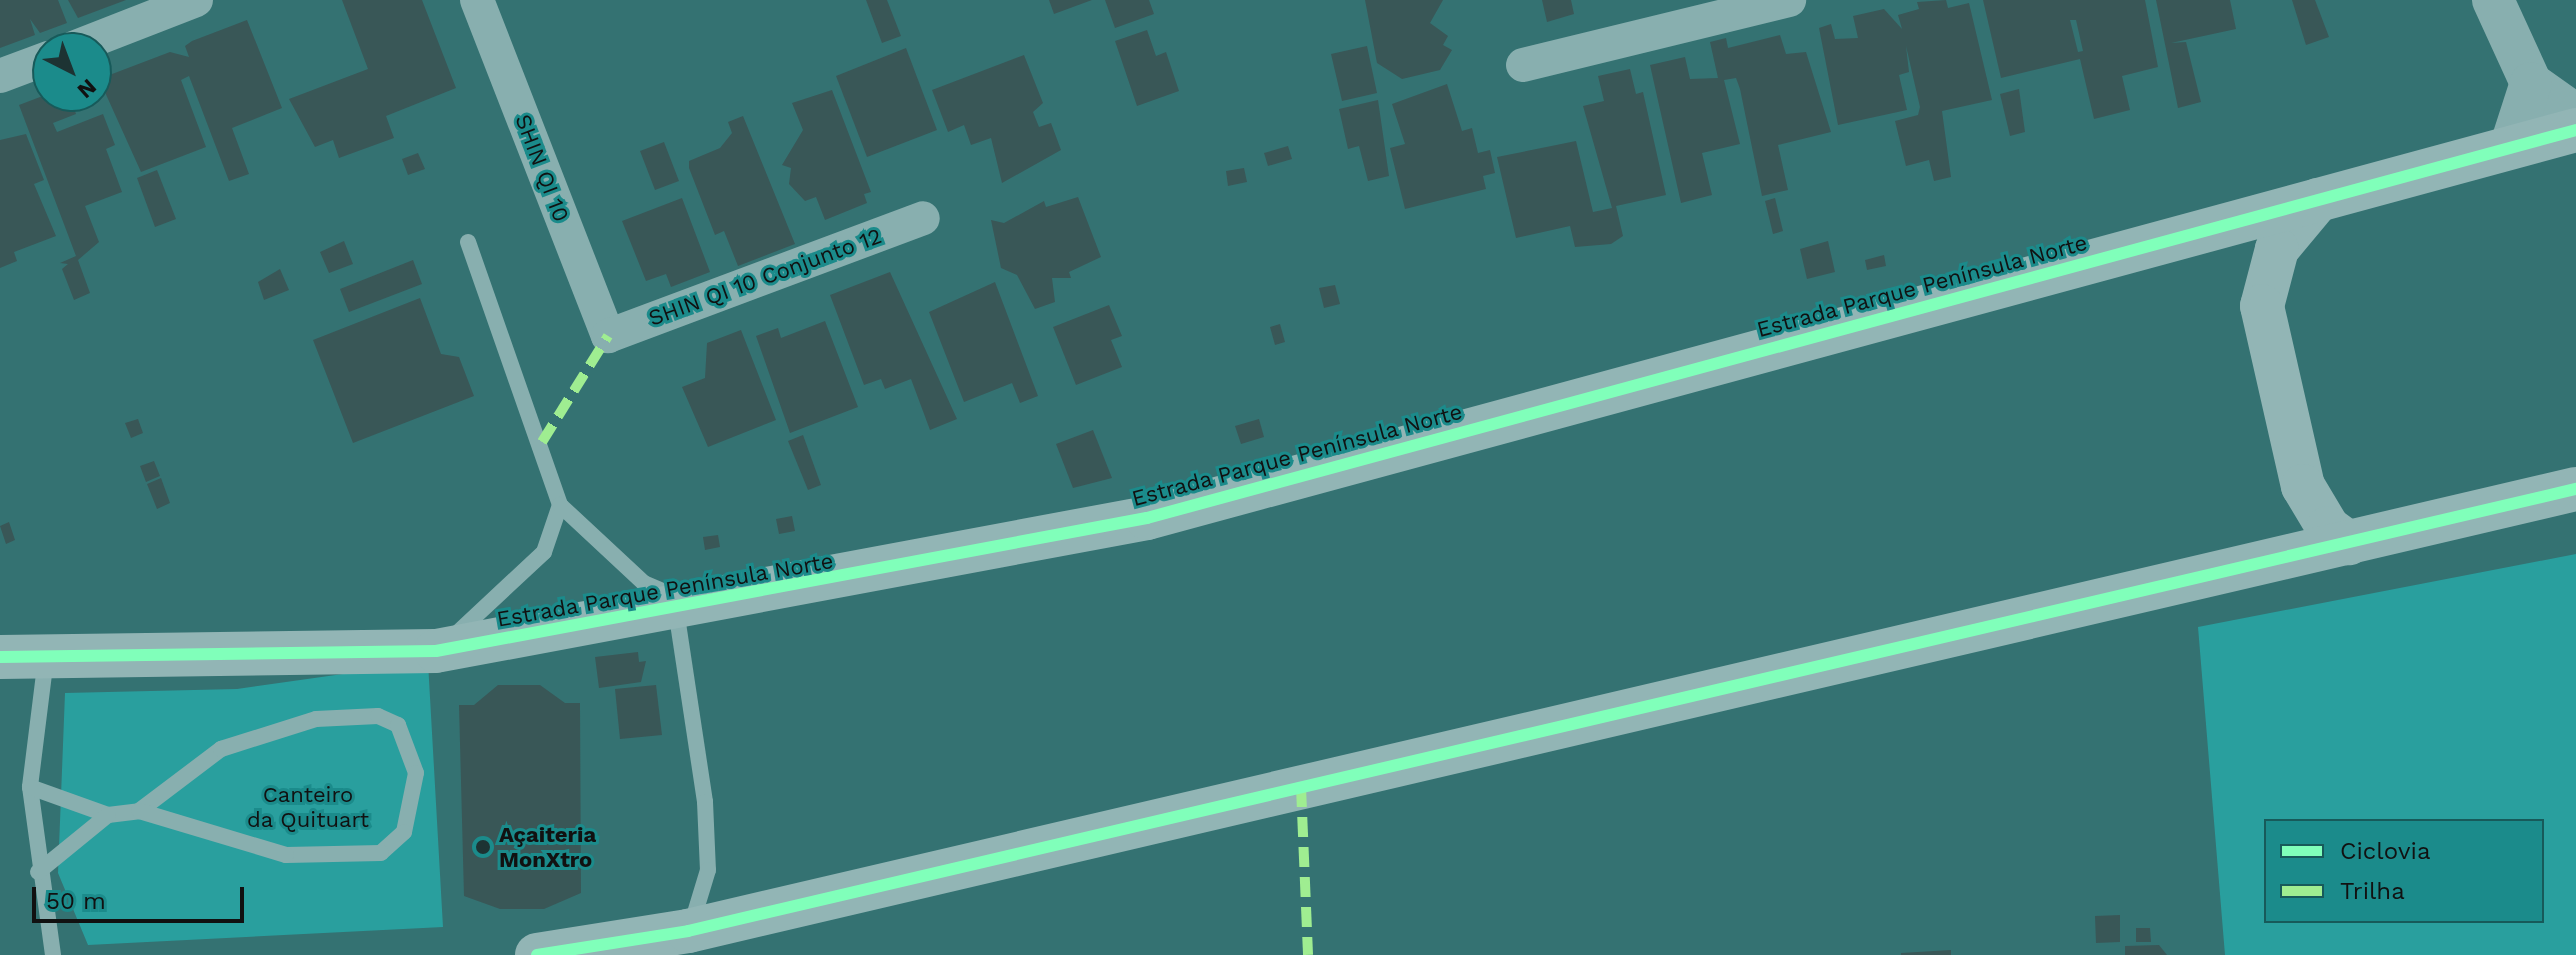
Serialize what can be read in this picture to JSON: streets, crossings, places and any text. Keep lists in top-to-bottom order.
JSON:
{
  "streets": {
    "main road": ["Estrada Parque Península Norte"],
    "street": ["SHIN QI 10", "SHIN QI 10 Conjunto 12"]
  },
  "crossings": [
    ["SHIN QI 10", "SHIN QI 10 Conjunto 12"]
  ],
  "parks": ["Canteiro da Quituart"],
  "places": ["Açaiteria MonXtro"],
  "legend": ["Ciclovia", "Trilha"],
  "scale_bar": "50 m",
  "north": "bottom right"
}
